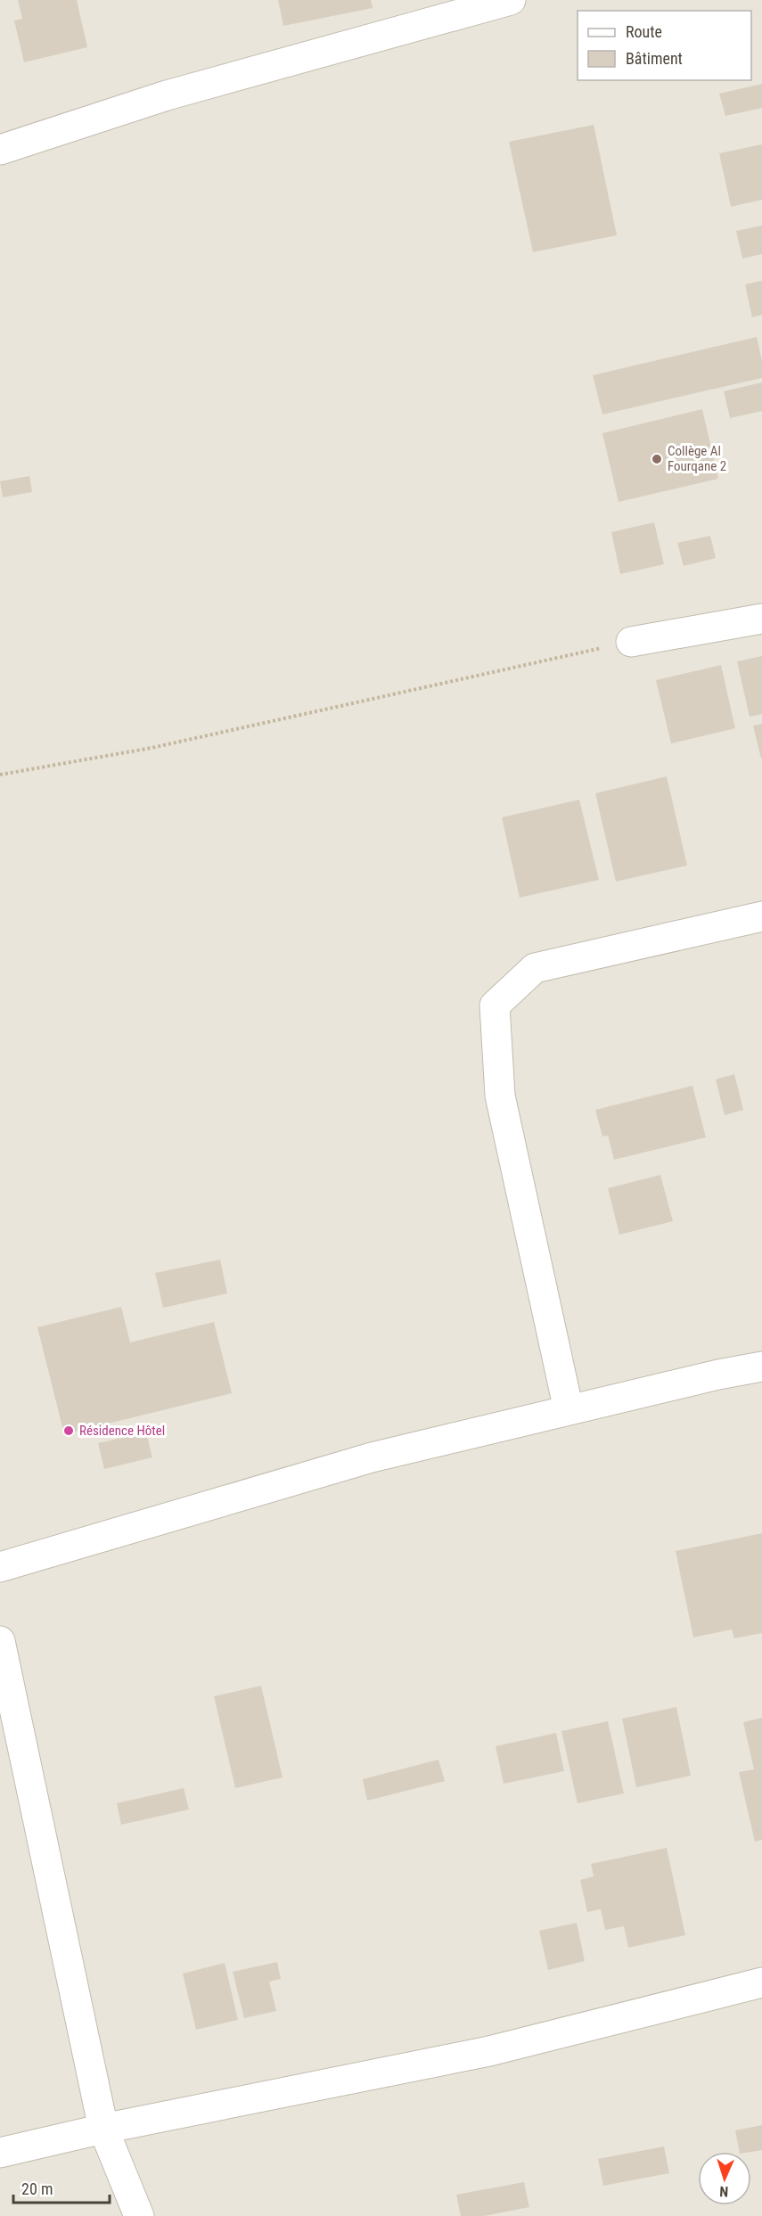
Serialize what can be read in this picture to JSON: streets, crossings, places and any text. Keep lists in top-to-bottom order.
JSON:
{
  "places": ["Collège Al Fourqane 2", "Résidence Hôtel"],
  "legend": ["Route", "Bâtiment"],
  "scale_bar": "20 m",
  "north": "bottom"
}
